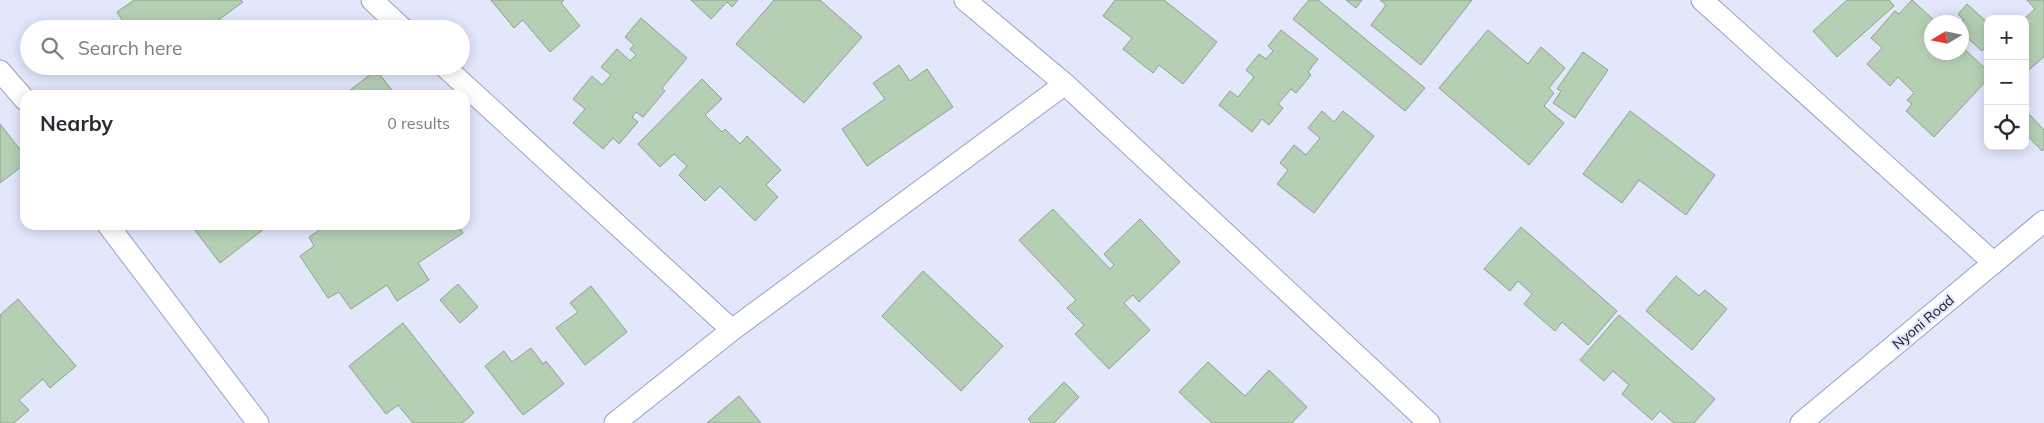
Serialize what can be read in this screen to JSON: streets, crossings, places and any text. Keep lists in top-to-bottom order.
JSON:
{
  "streets": {
    "street": ["Nyoni Road"]
  },
  "north": "left",
  "page": {
    "map_buttons": ["+", "−"],
    "search": "Search here",
    "heading": ["Nearby", "0 results"]
  }
}
